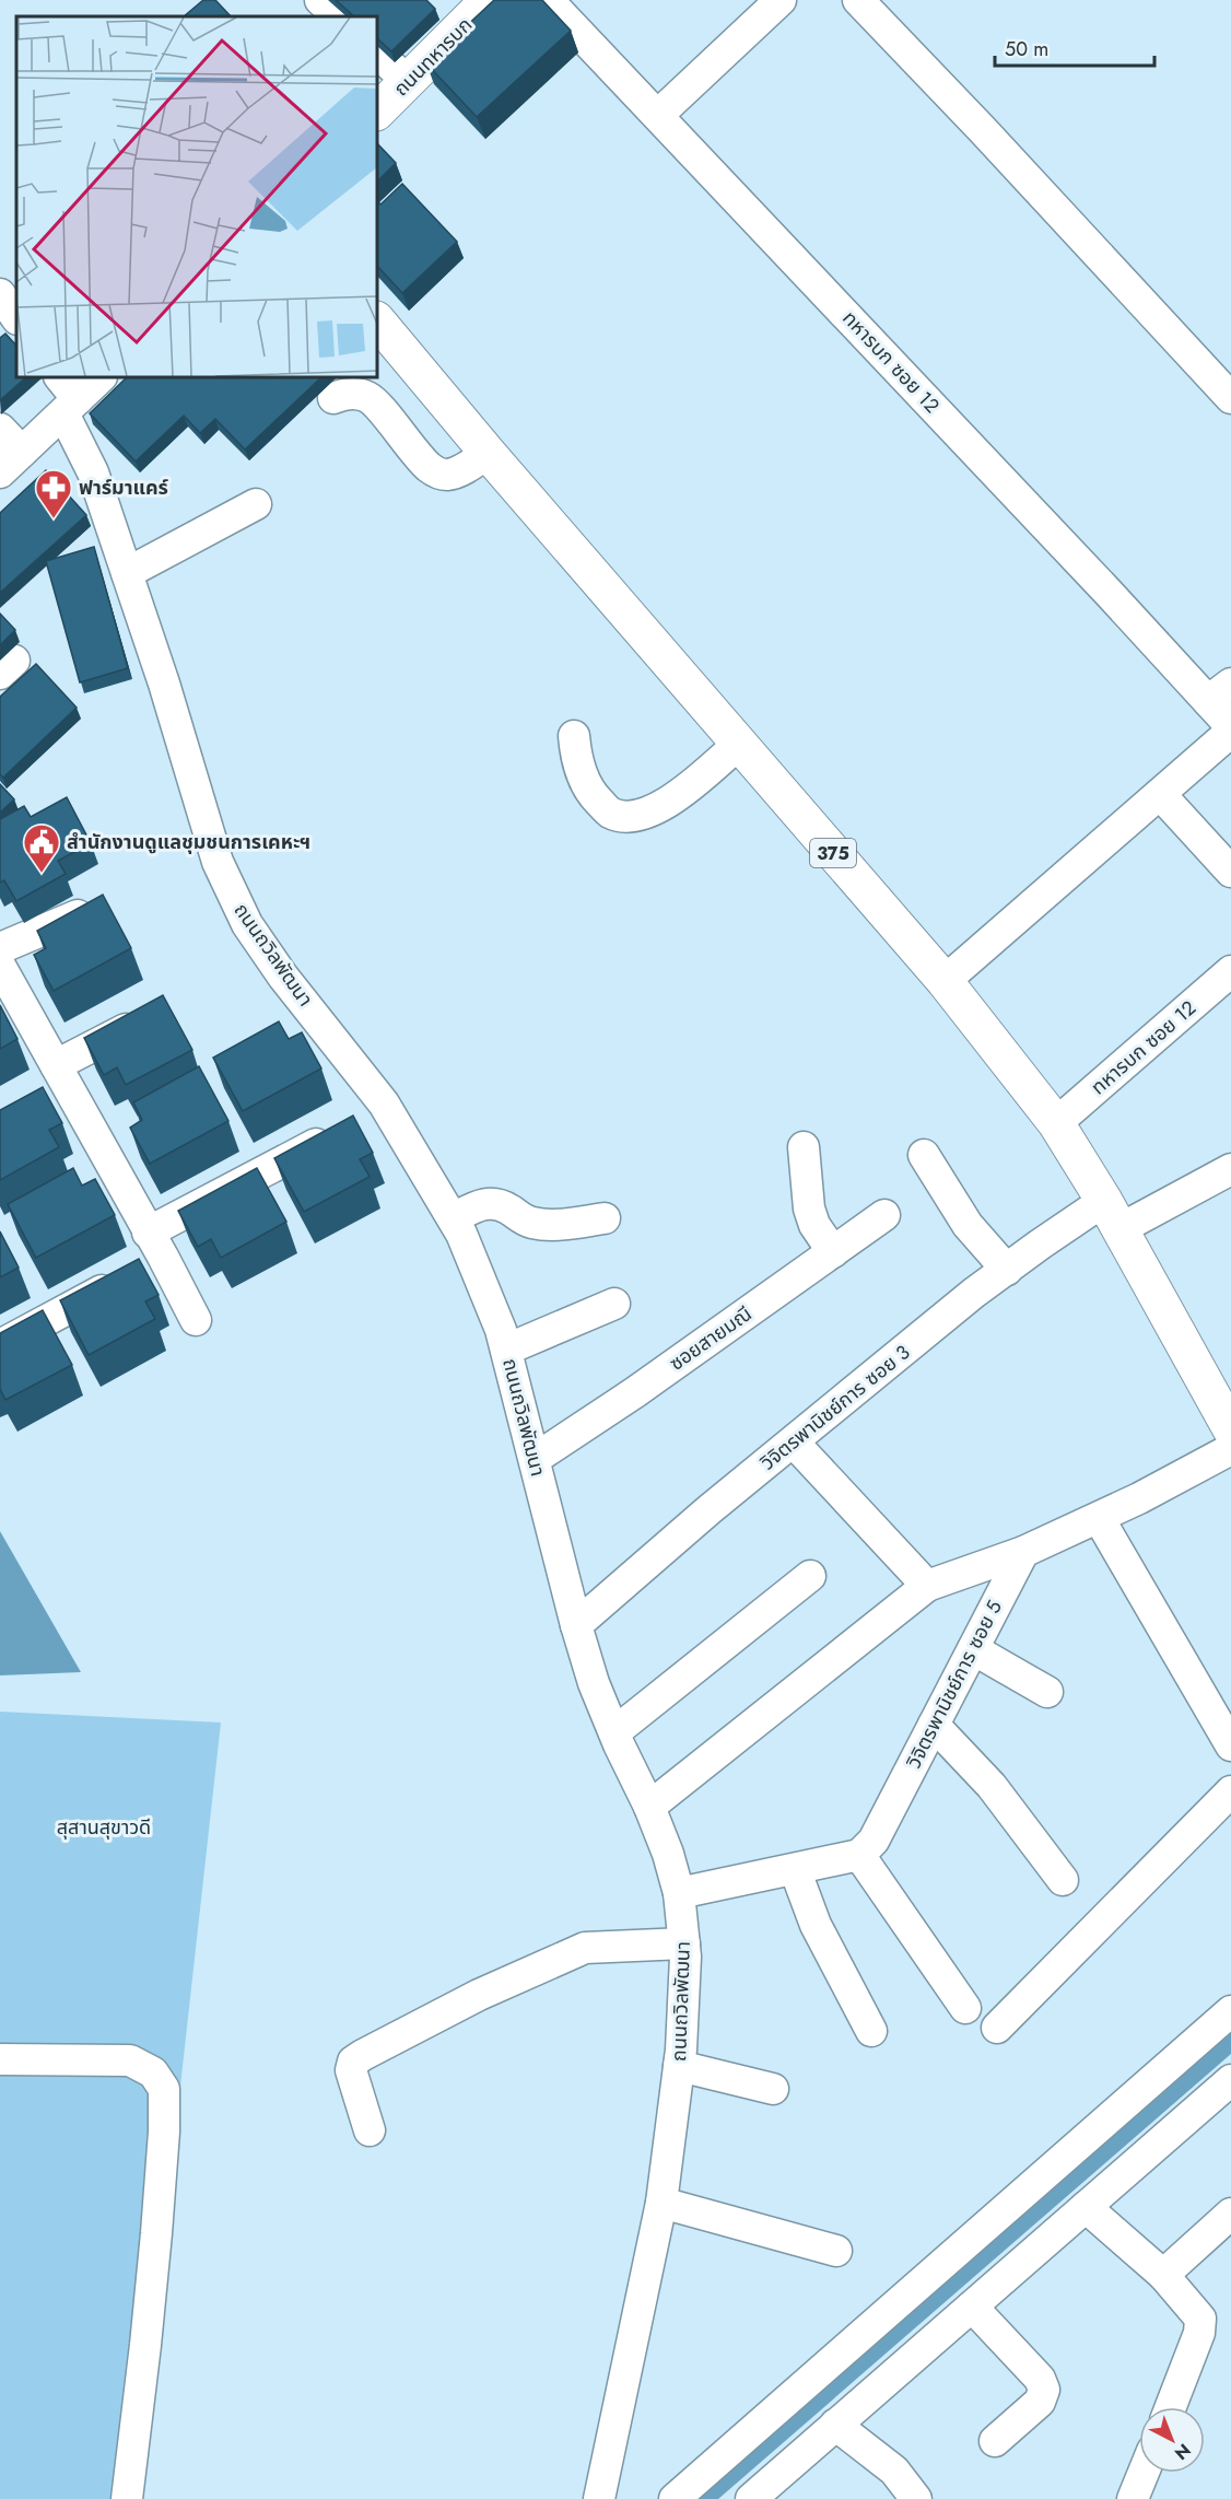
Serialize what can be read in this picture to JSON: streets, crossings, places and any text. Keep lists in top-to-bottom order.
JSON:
{
  "streets": {
    "main road": ["ถนนทหารบก", "375"],
    "street": [
      "ทหารบก ซอย 12",
      "ถนนถวิลพัฒนา",
      "ซอยสายมณี",
      "วิจิตรพานิชย์การ ซอย 3",
      "วิจิตรพานิชย์การ ซอย 5"
    ]
  },
  "crossings": [
    ["ทหารบก ซอย 12", "375"],
    ["375", "วิจิตรพานิชย์การ ซอย 3"],
    ["ถนนถวิลพัฒนา", "ซอยสายมณี"],
    ["ถนนถวิลพัฒนา", "วิจิตรพานิชย์การ ซอย 3"]
  ],
  "parks": ["สุสานสุขาวดี"],
  "places": {
    "pharmacy": ["ฟาร์มาแคร์"],
    "public building": ["สำนักงานดูแลชุมชนการเคหะฯ"]
  },
  "scale_bar": "50 m",
  "north": "bottom right"
}
